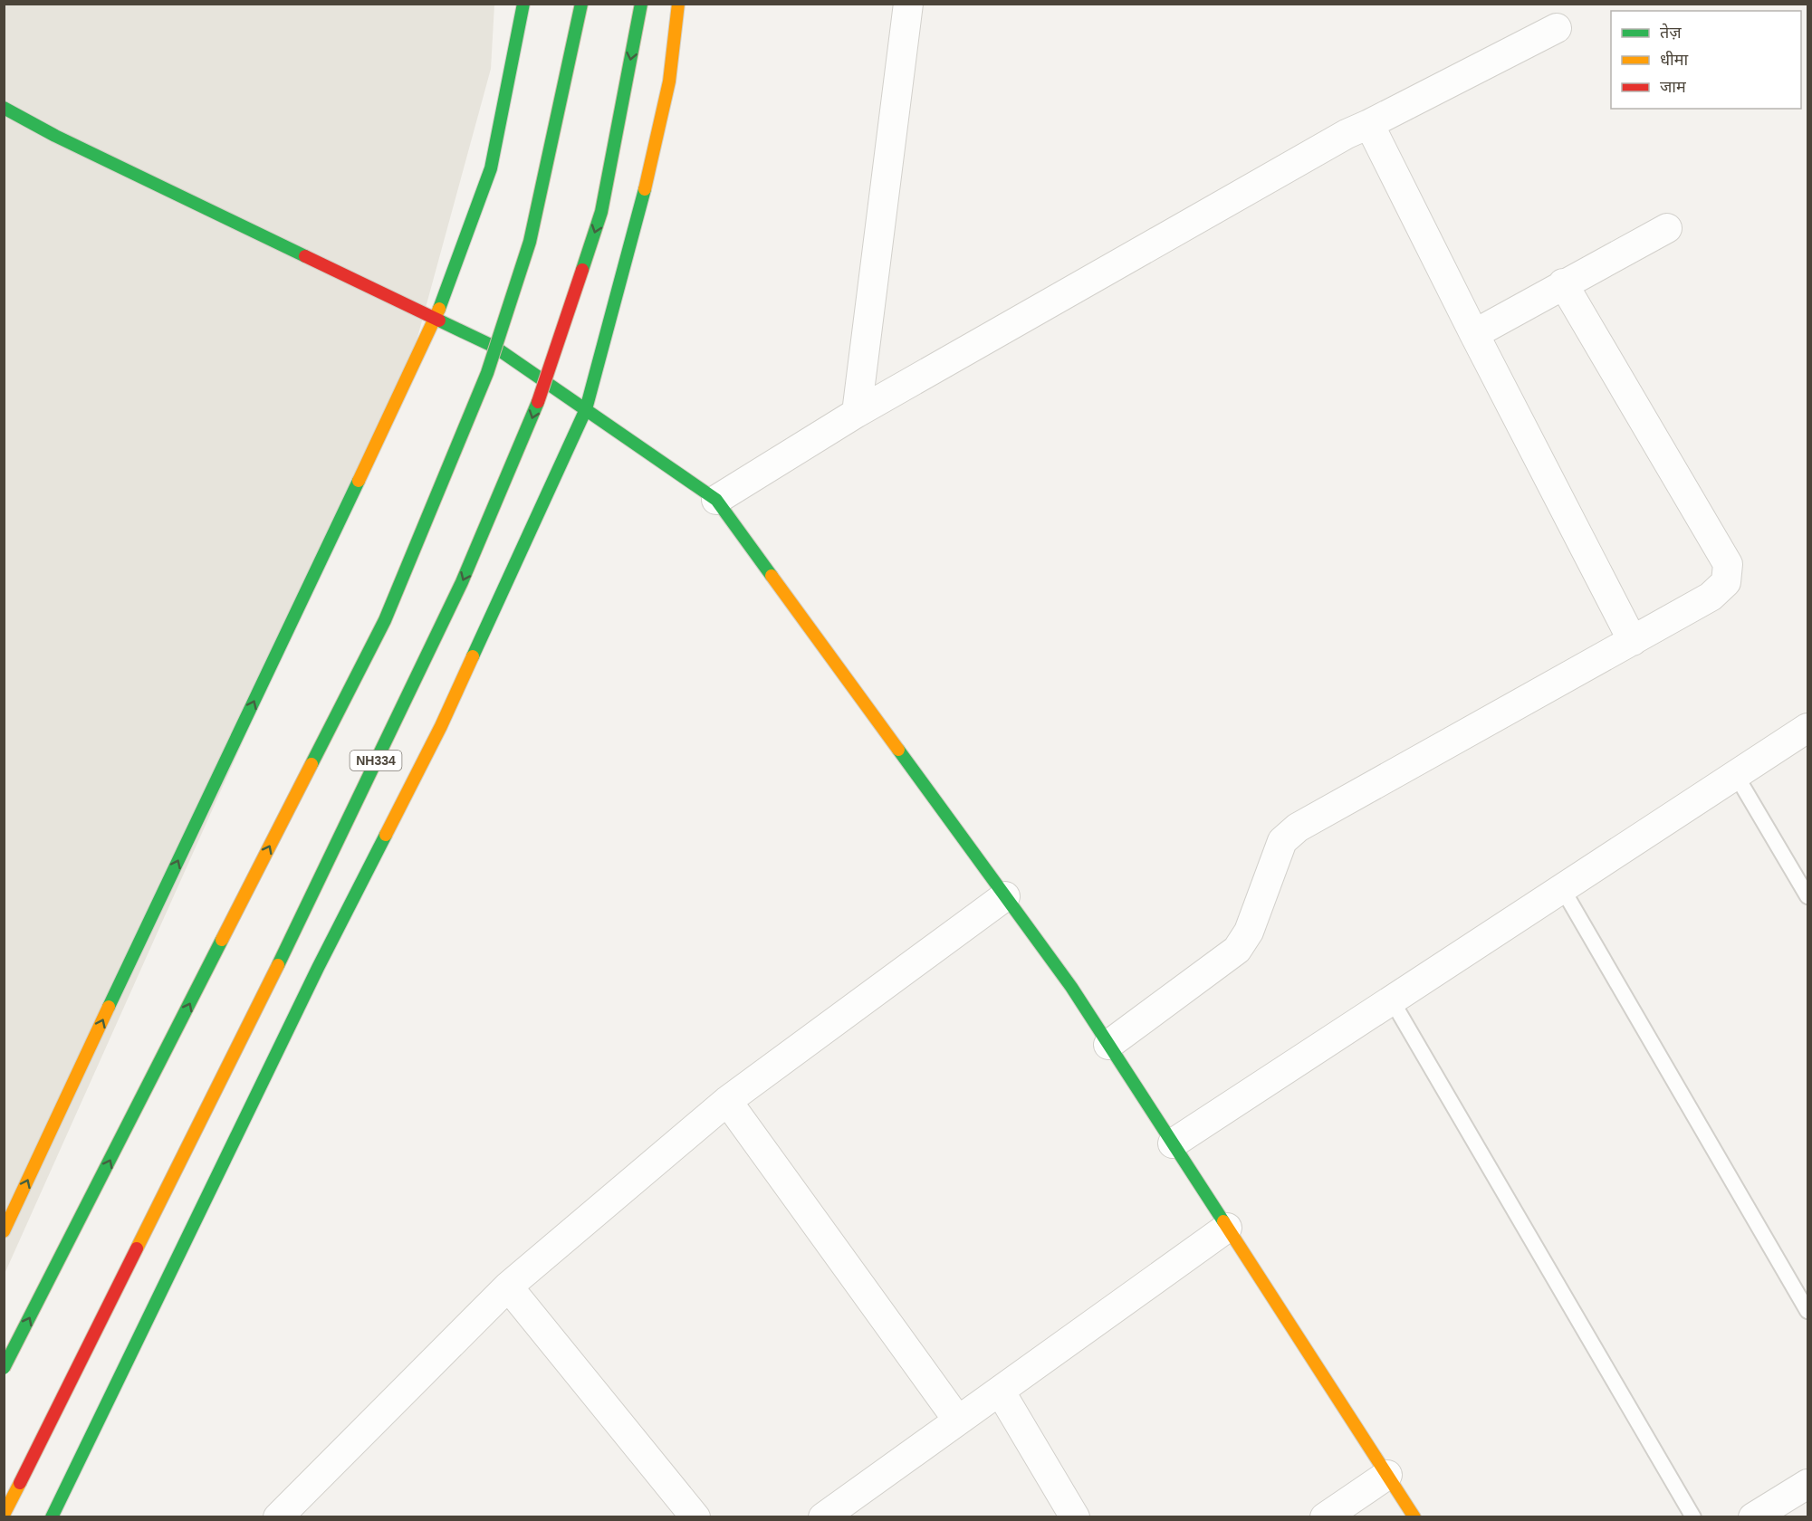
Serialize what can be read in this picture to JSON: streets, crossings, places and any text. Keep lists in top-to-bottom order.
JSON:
{
  "streets": {
    "main road": ["NH334"]
  },
  "legend": ["तेज़", "धीमा", "जाम"]
}
